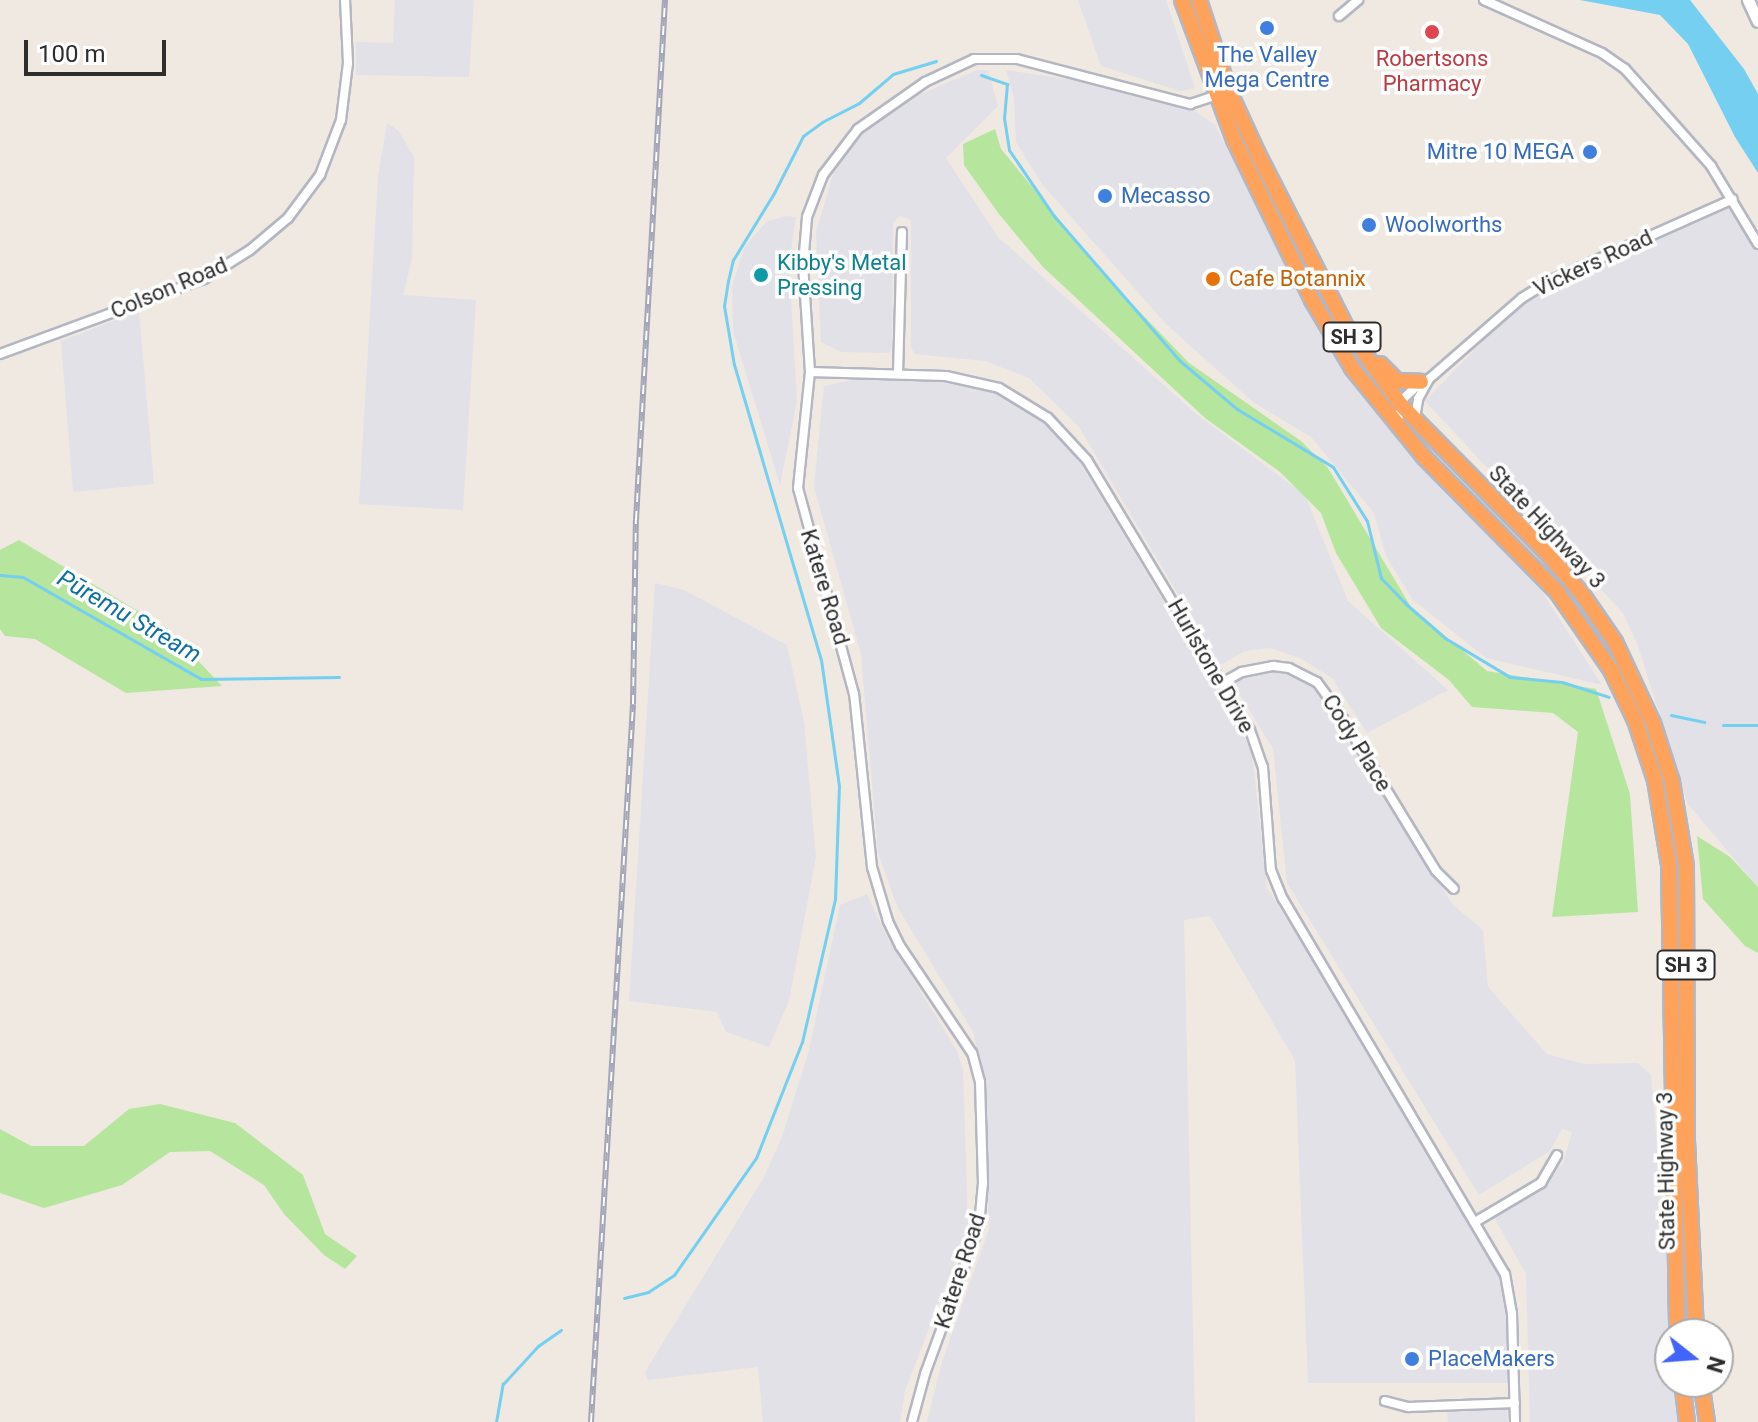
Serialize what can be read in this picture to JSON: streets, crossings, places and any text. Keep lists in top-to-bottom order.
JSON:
{
  "streets": {
    "highway": ["SH 3", "State Highway 3"],
    "street": [
      "Vickers Road",
      "Colson Road",
      "Katere Road",
      "Hurlstone Drive",
      "Cody Place"
    ]
  },
  "crossings": [
    ["Vickers Road", "State Highway 3"],
    ["State Highway 3", "Katere Road"],
    ["Katere Road", "Hurlstone Drive"],
    ["Hurlstone Drive", "Cody Place"]
  ],
  "water": ["Pūremu Stream"],
  "places": [
    "The Valley Mega Centre",
    "Robertsons Pharmacy",
    "Mitre 10 MEGA",
    "Mecasso",
    "Woolworths",
    "Kibby's Metal Pressing",
    "Cafe Botannix",
    "PlaceMakers"
  ],
  "scale_bar": "100 m",
  "north": "right"
}
